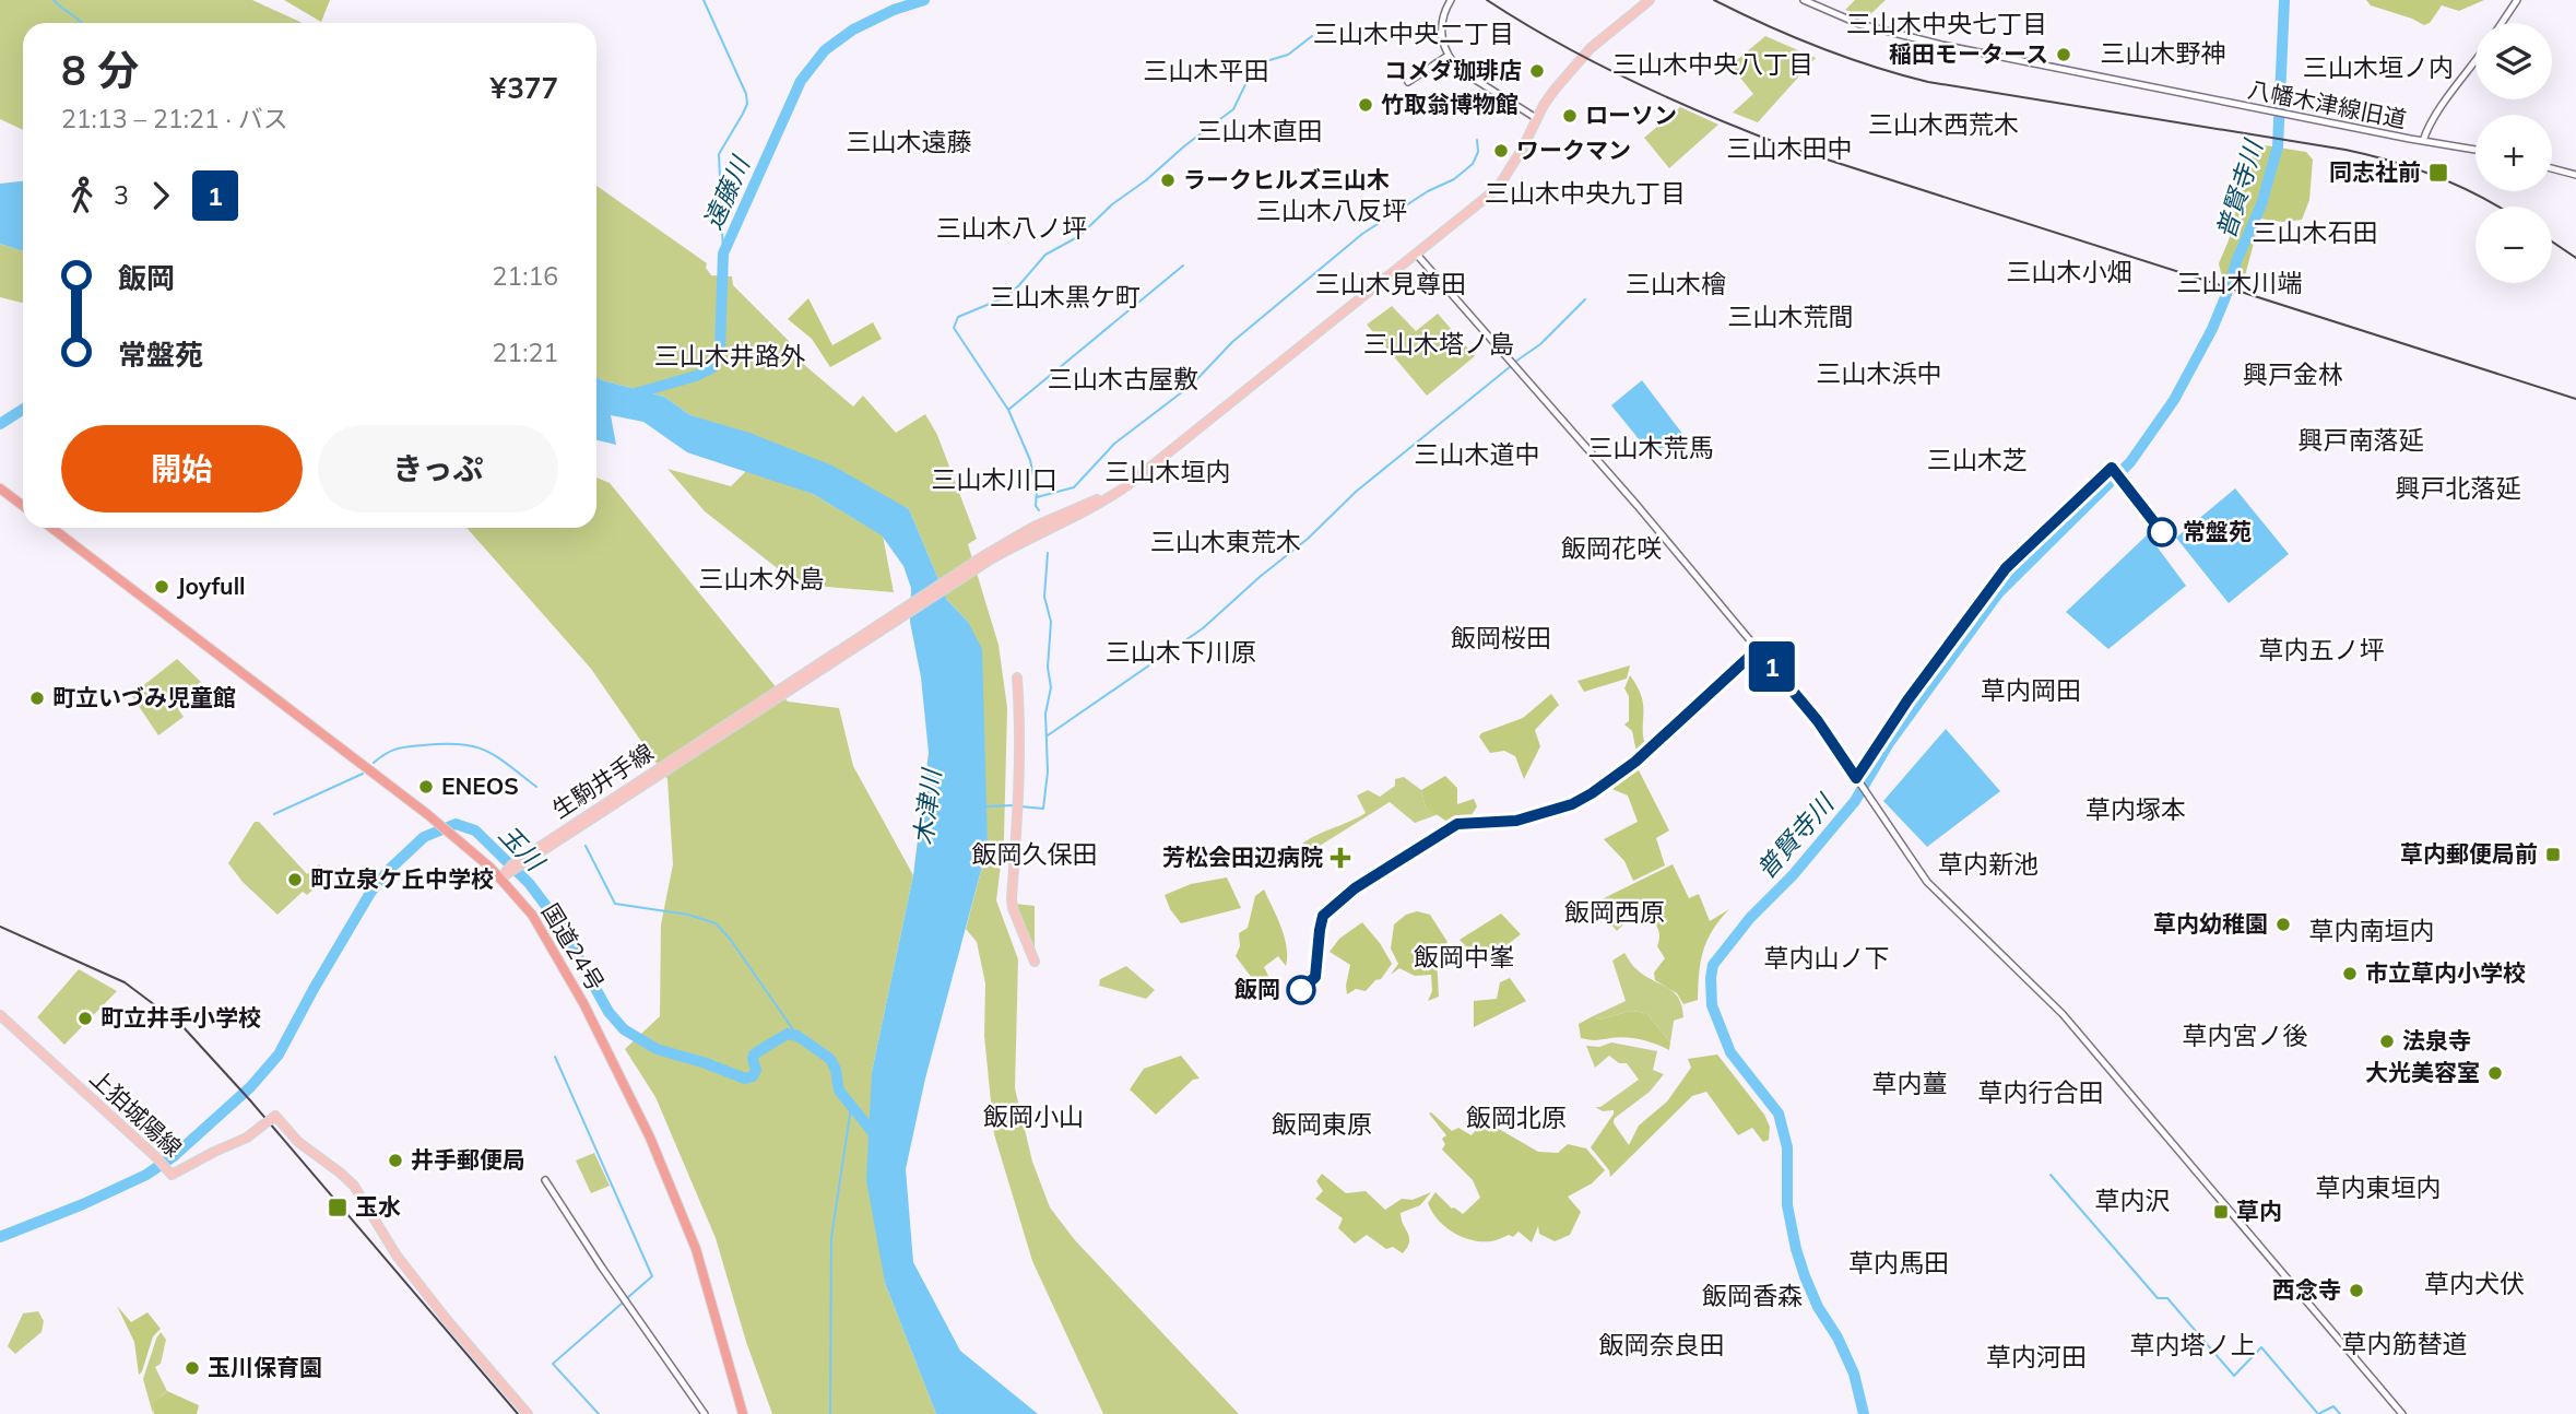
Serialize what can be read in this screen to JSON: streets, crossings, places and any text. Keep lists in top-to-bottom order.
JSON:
{
  "streets": {
    "highway": ["国道24号"],
    "main road": ["生駒井手線", "上狛城陽線"],
    "street": ["八幡木津線旧道"]
  },
  "crossings": [
    ["生駒井手線", "国道24号"]
  ],
  "districts": [
    "三山木中央七丁目",
    "三山木中央二丁目",
    "三山木野神",
    "三山木中央八丁目",
    "三山木垣ノ内",
    "三山木平田",
    "三山木西荒木",
    "三山木直田",
    "三山木遠藤",
    "三山木田中",
    "三山木中央九丁目",
    "三山木八反坪",
    "三山木八ノ坪",
    "三山木石田",
    "三山木小畑",
    "三山木川端",
    "三山木見尊田",
    "三山木檜",
    "三山木黒ケ町",
    "三山木荒間",
    "三山木塔ノ島",
    "三山木井路外",
    "三山木浜中",
    "興戸金林",
    "三山木古屋敷",
    "興戸南落延",
    "三山木荒馬",
    "三山木道中",
    "三山木芝",
    "三山木垣内",
    "三山木川口",
    "興戸北落延",
    "三山木東荒木",
    "飯岡花咲",
    "三山木外島",
    "飯岡桜田",
    "草内五ノ坪",
    "三山木下川原",
    "草内岡田",
    "草内塚本",
    "飯岡久保田",
    "草内新池",
    "飯岡西原",
    "草内南垣内",
    "飯岡中峯",
    "草内山ノ下",
    "草内宮ノ後",
    "草内薑",
    "草内行合田",
    "飯岡小山",
    "飯岡北原",
    "飯岡東原",
    "草内東垣内",
    "草内沢",
    "草内馬田",
    "草内犬伏",
    "飯岡香森",
    "草内筋替道",
    "飯岡奈良田",
    "草内塔ノ上",
    "草内河田"
  ],
  "water": [
    "普賢寺川",
    "遠藤川",
    "木津川",
    "玉川"
  ],
  "places": {
    "other": [
      "稲田モータース",
      "コメダ珈琲店",
      "竹取翁博物館",
      "ローソン",
      "ワークマン",
      "ラークヒルズ三山木",
      "常盤苑",
      "Joyfull",
      "町立いづみ児童館",
      "ENEOS",
      "町立泉ケ丘中学校",
      "草内幼稚園",
      "市立草内小学校",
      "飯岡",
      "町立井手小学校",
      "法泉寺",
      "大光美容室",
      "井手郵便局",
      "西念寺",
      "玉川保育園"
    ],
    "transit": [
      "同志社前",
      "草内郵便局前",
      "玉水",
      "草内"
    ],
    "health": ["芳松会田辺病院"]
  },
  "lines": ["bus line 1"],
  "page": {
    "on_map": "1",
    "map_buttons": ["+", "−"],
    "heading": ["8 分", "21:13 – 21:21 · バス", "¥377"],
    "legs": ["3", "1"],
    "list": [
      {
        "name": "飯岡",
        "value": "21:16"
      },
      {
        "name": "常盤苑",
        "value": "21:21"
      }
    ],
    "buttons": ["開始", "きっぷ"]
  }
}
